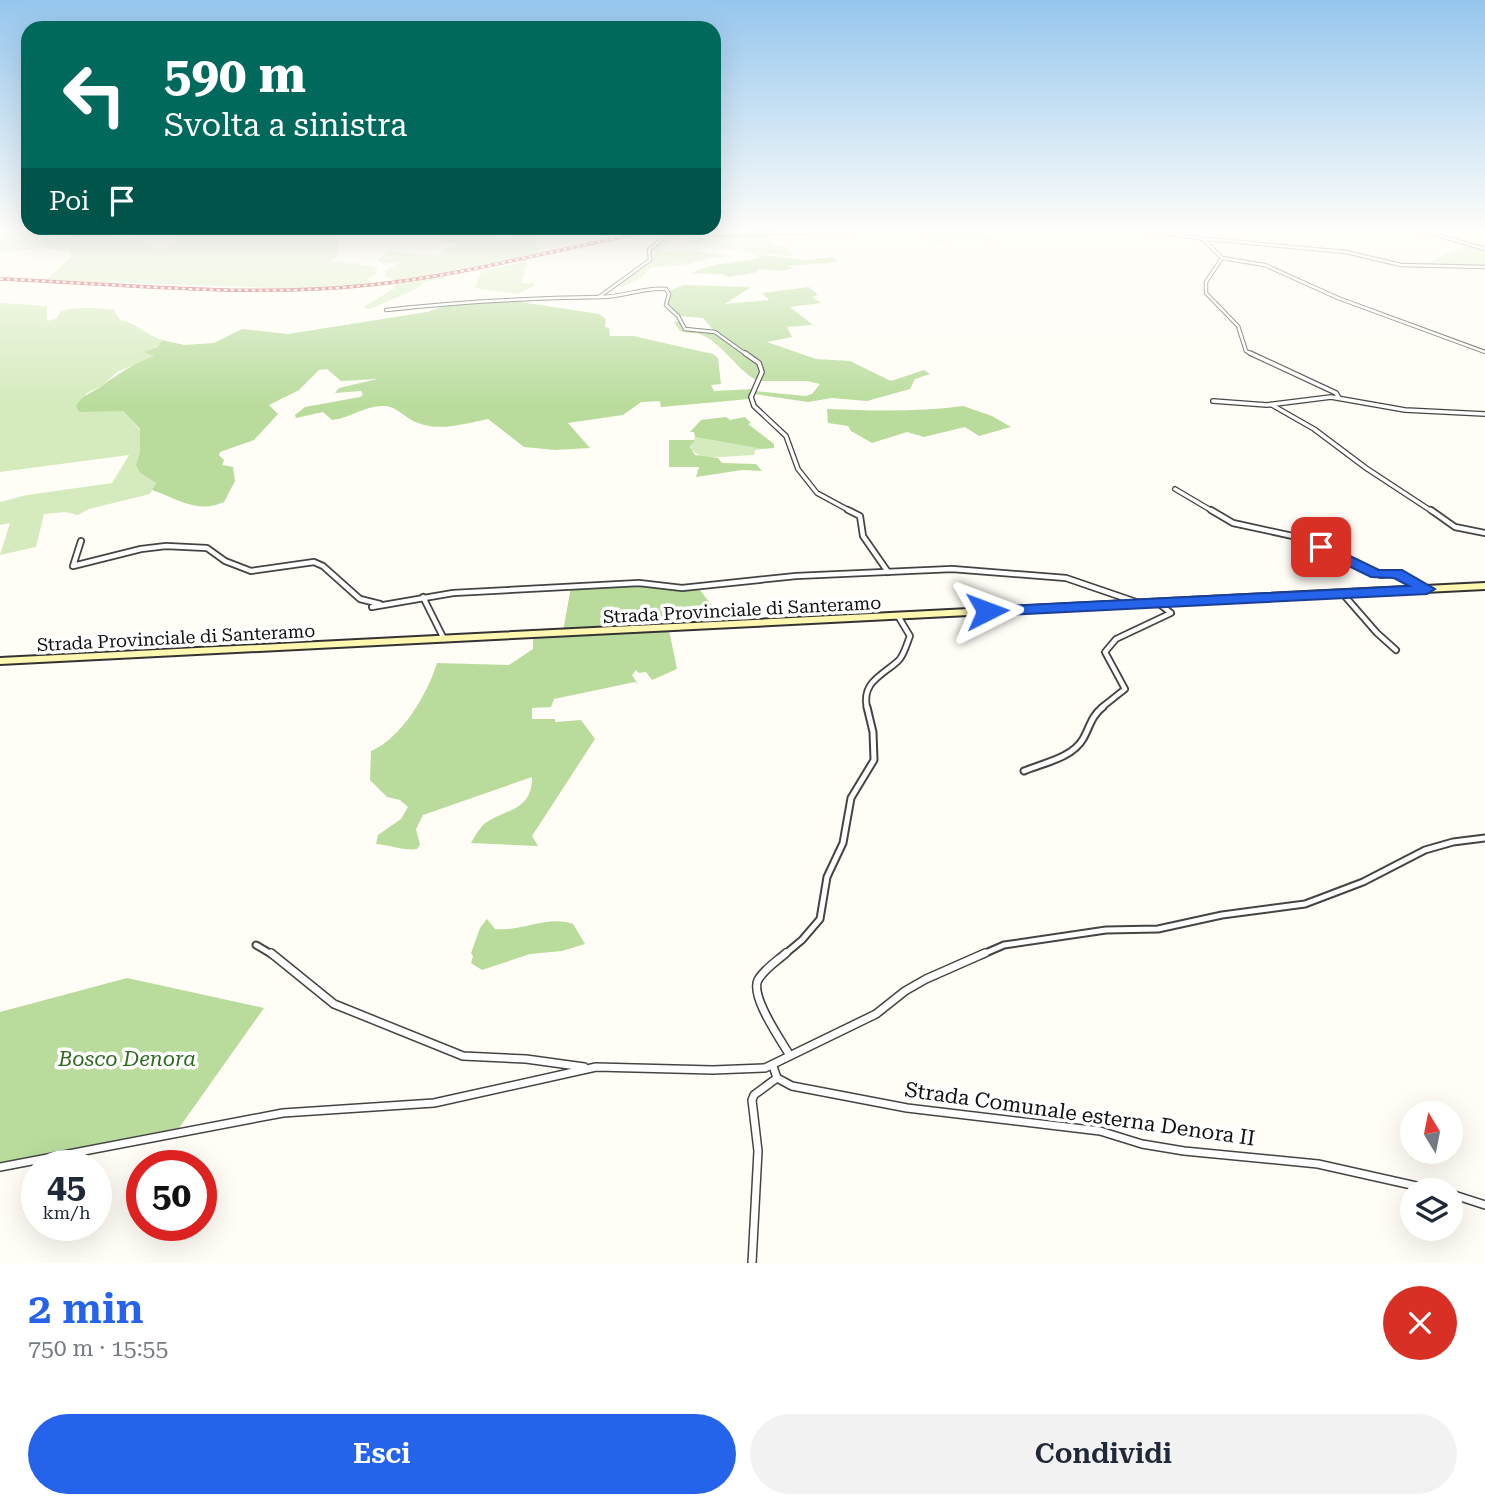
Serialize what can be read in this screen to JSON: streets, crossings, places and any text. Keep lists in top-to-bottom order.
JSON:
{
  "streets": {
    "main road": ["Strada Provinciale di Santeramo"],
    "street": ["Strada Comunale esterna Denora II"]
  },
  "parks": ["Bosco Denora"],
  "north": "top",
  "page": {
    "turn": ["590 m", "Svolta a sinistra"],
    "then": "Poi",
    "speed": "45 km/h",
    "limit": "50",
    "heading": ["2 min", "750 m · 15:55"],
    "buttons": ["Esci", "Condividi"]
  }
}
